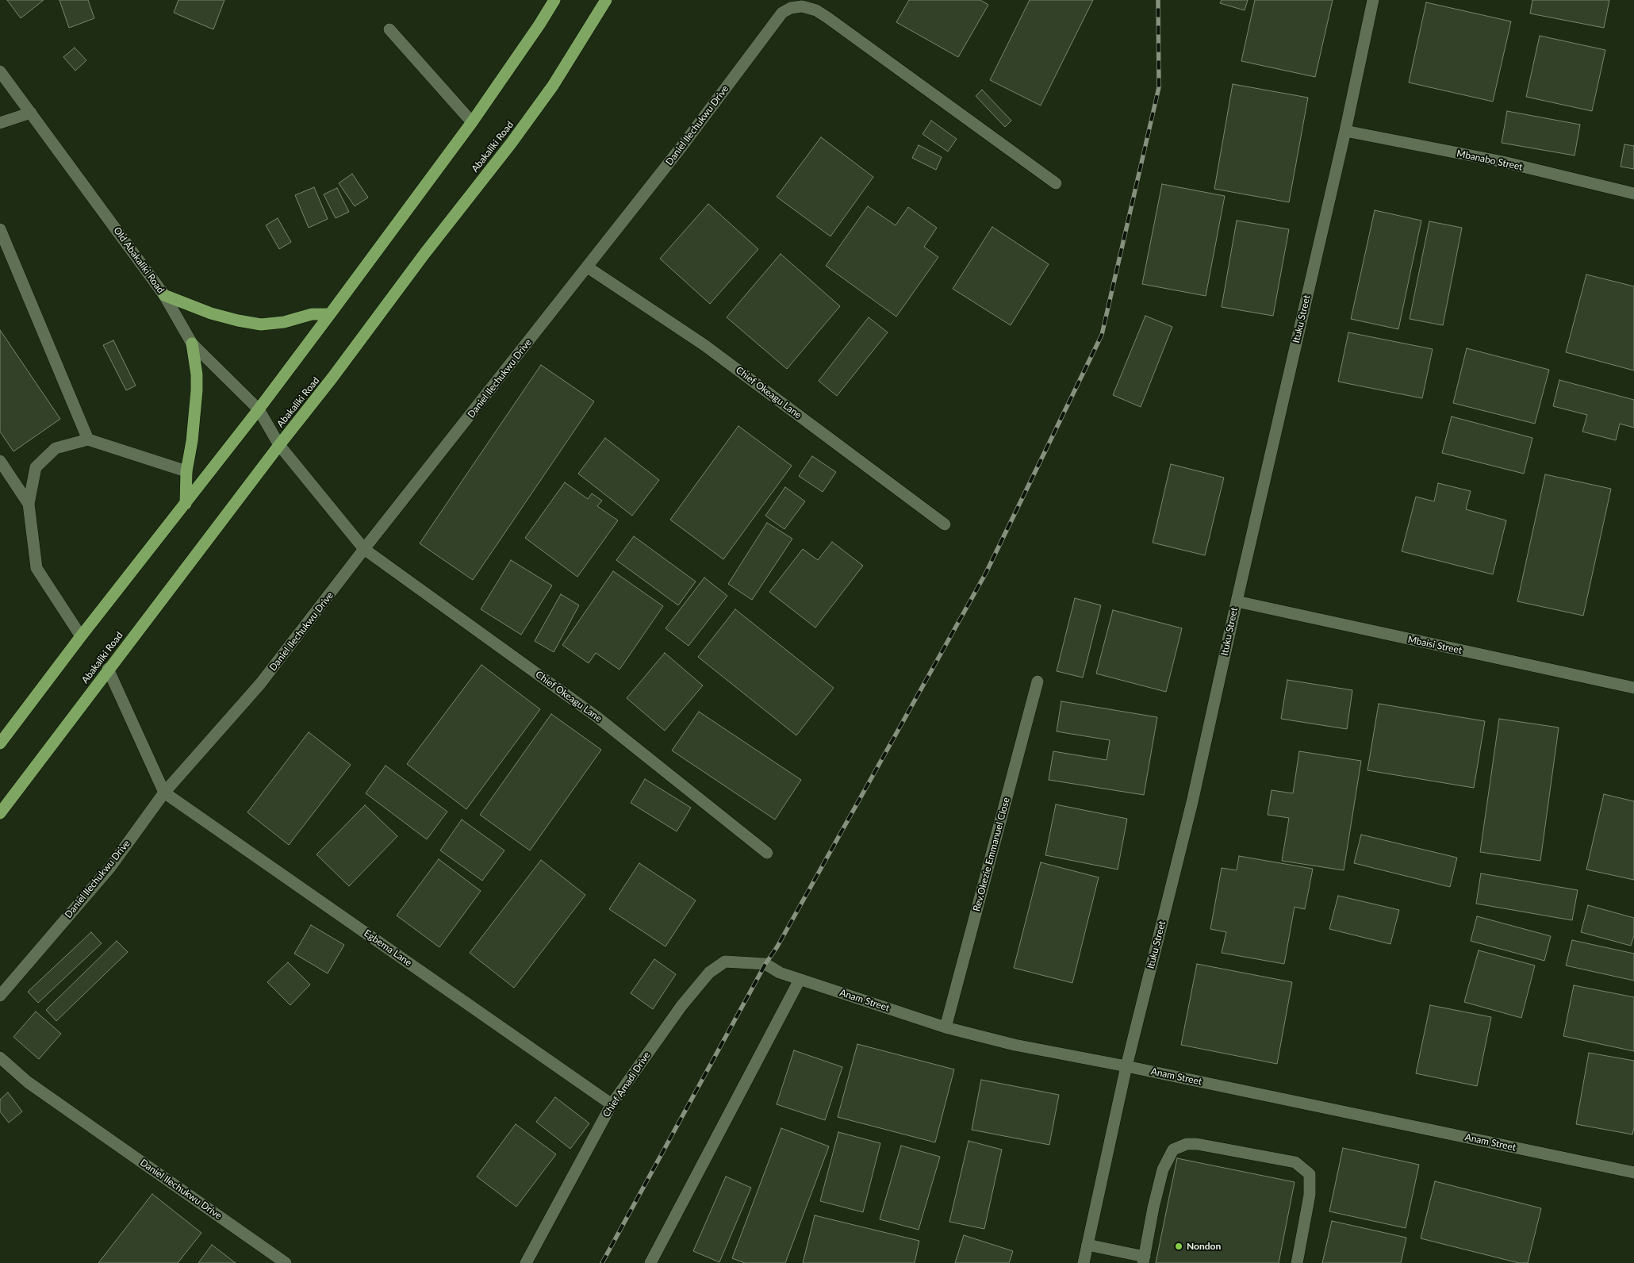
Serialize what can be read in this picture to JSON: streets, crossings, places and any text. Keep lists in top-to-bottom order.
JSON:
{
  "streets": {
    "highway": ["Abakaliki Road"],
    "street": [
      "Daniel Ilechukwu Drive",
      "Mbanabo Street",
      "Old Abakaliki Road",
      "Ituku Street",
      "Chief Okeagu Lane",
      "Mbaisi Street",
      "Rev.Okezie Emmanuel Close",
      "Egbema Lane",
      "Anam Street",
      "Chief Amadi Drive"
    ]
  },
  "crossings": [
    ["Daniel Ilechukwu Drive", "Chief Okeagu Lane"],
    ["Daniel Ilechukwu Drive", "Egbema Lane"],
    ["Abakaliki Road", "Old Abakaliki Road"],
    ["Abakaliki Road", "Chief Okeagu Lane"],
    ["Mbanabo Street", "Ituku Street"],
    ["Old Abakaliki Road", "Chief Okeagu Lane"],
    ["Ituku Street", "Mbaisi Street"],
    ["Ituku Street", "Anam Street"],
    ["Rev.Okezie Emmanuel Close", "Anam Street"],
    ["Egbema Lane", "Chief Amadi Drive"],
    ["Anam Street", "Chief Amadi Drive"]
  ],
  "places": ["Nondon"]
}
